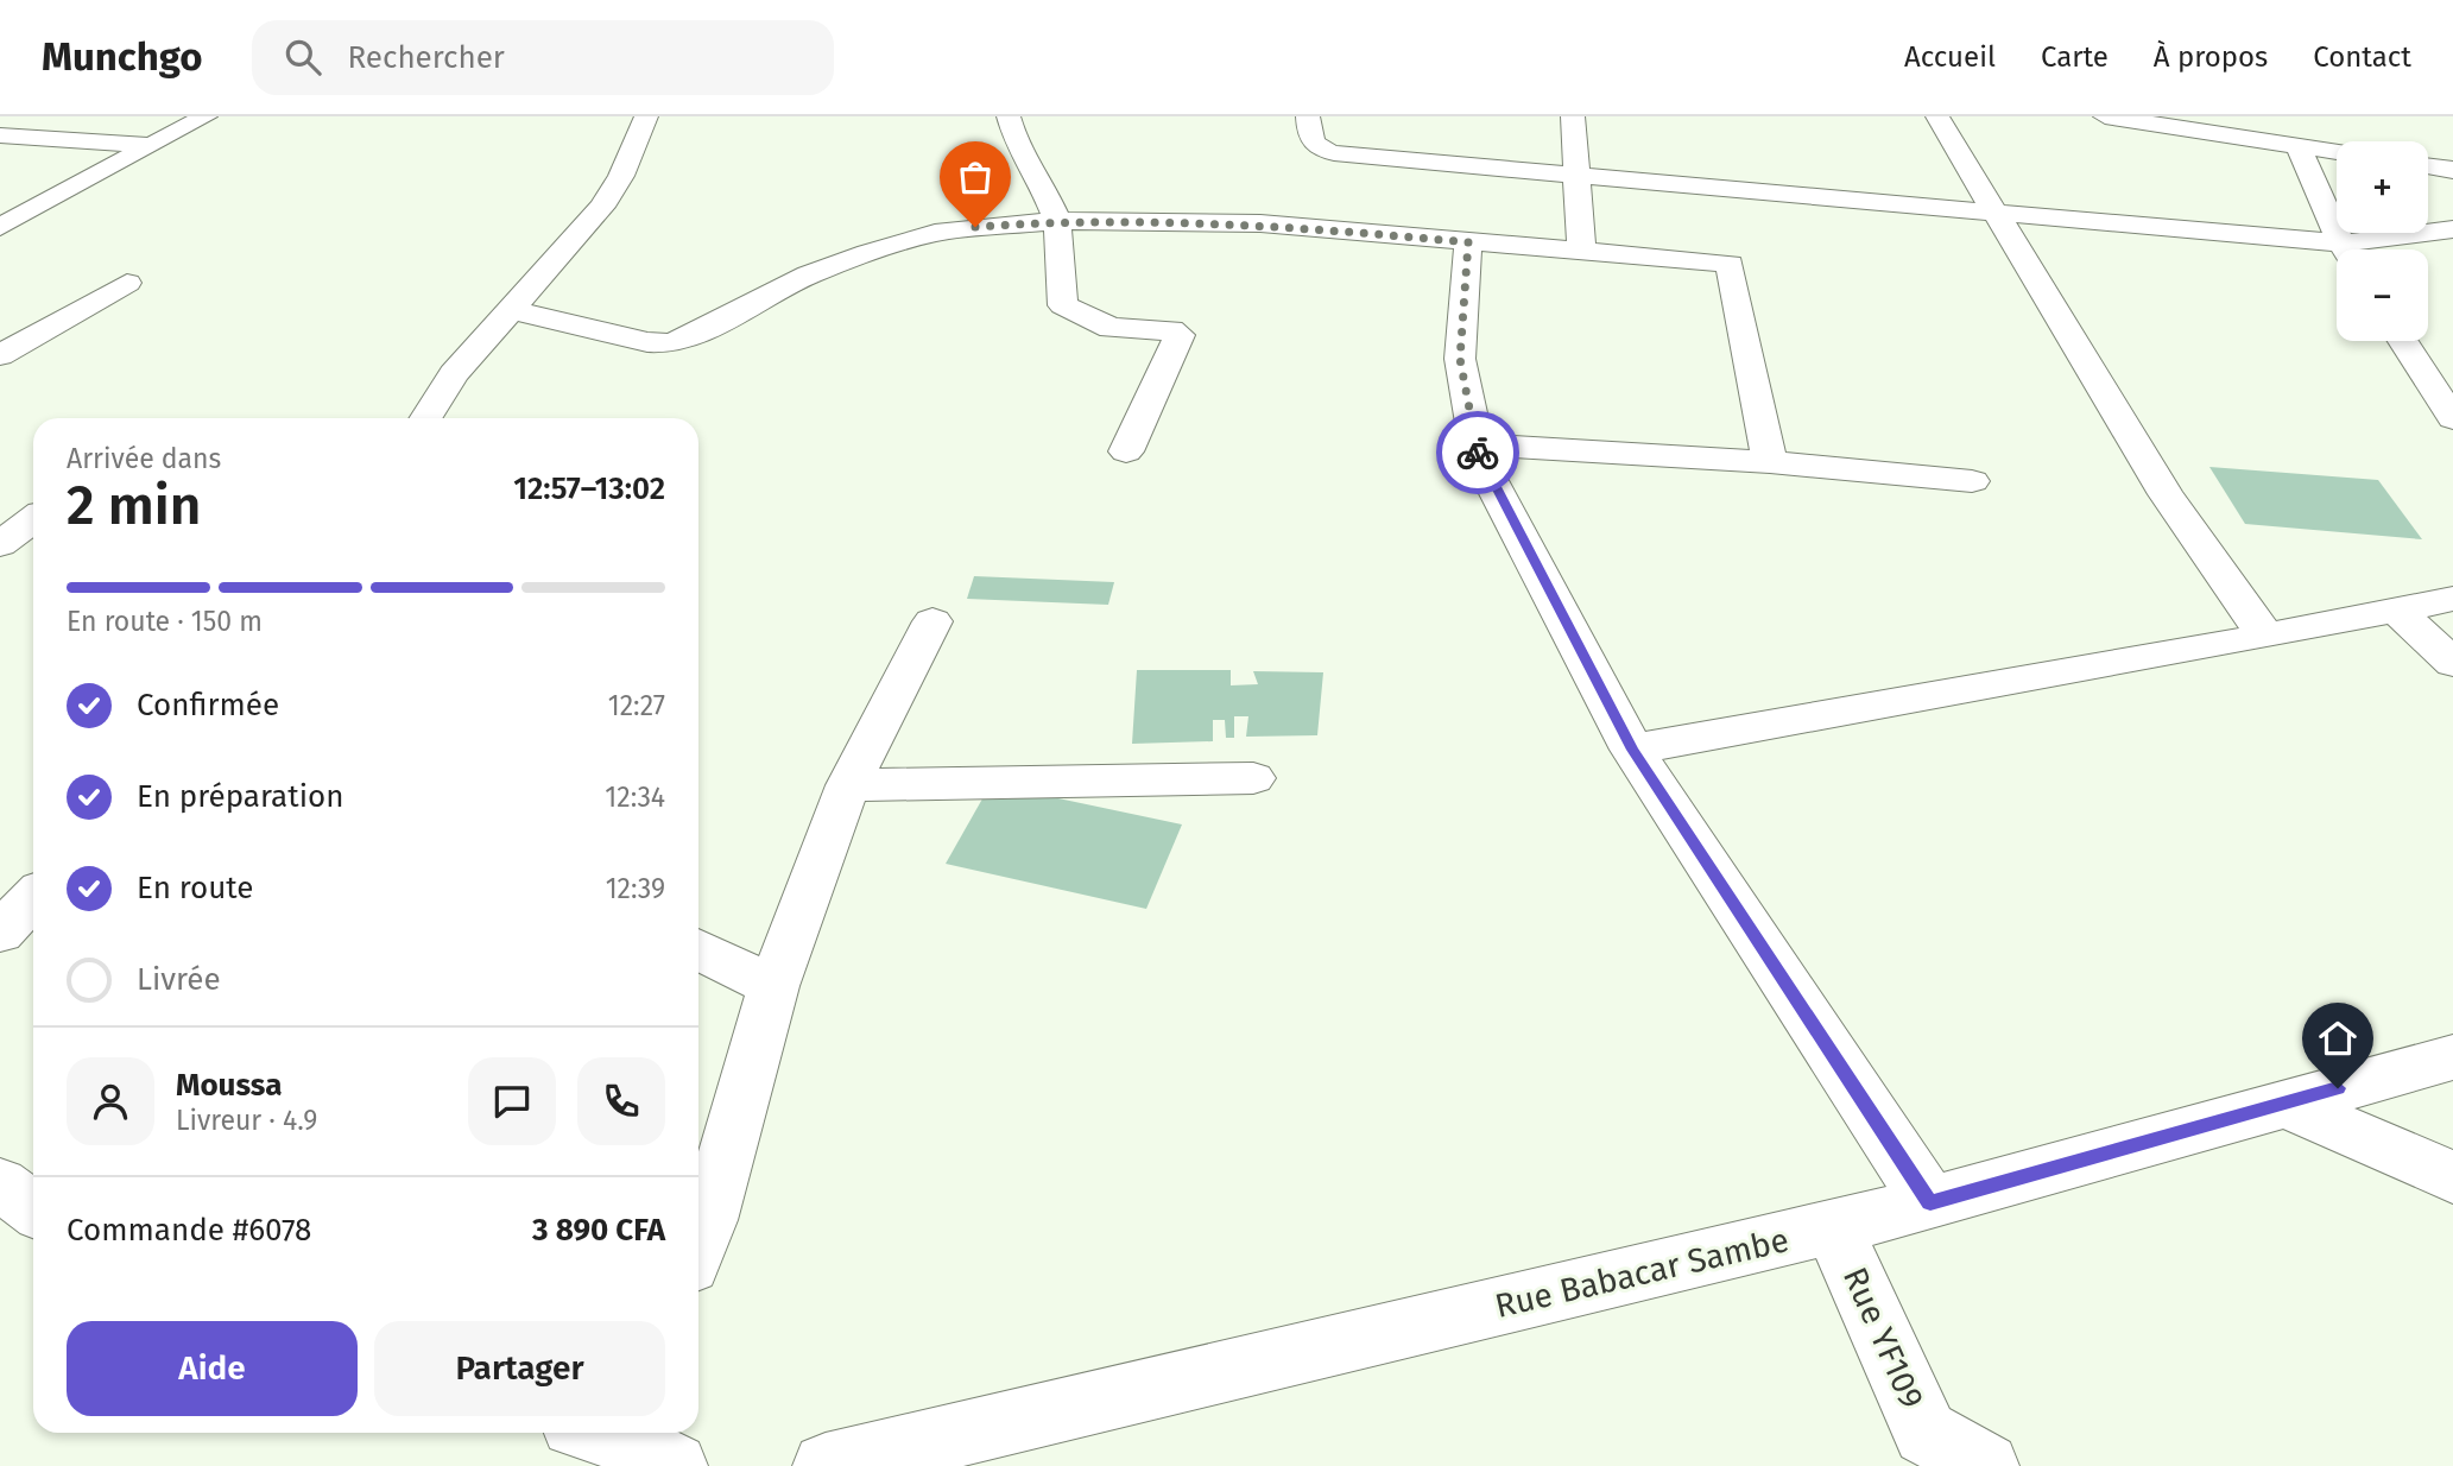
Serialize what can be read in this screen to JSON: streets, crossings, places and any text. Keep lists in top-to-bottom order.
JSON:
{
  "streets": {
    "street": ["Rue Babacar Sambe", "Rue YF109"]
  },
  "crossings": [
    ["Rue Babacar Sambe", "Rue YF109"]
  ],
  "page": {
    "header": "Munchgo",
    "search": "Rechercher",
    "nav": [
      "Accueil",
      "Carte",
      "À propos",
      "Contact"
    ],
    "map_buttons": ["+", "−"],
    "heading": ["2 min", "Arrivée dans", "12:57–13:02"],
    "panel": [
      "Moussa",
      "Livreur · 4.9",
      "Commande #6078",
      "3 890 CFA"
    ],
    "bar": "En route · 150 m",
    "list": [
      ["Confirmée", "12:27"],
      ["En préparation", "12:34"],
      ["En route", "12:39"],
      "Livrée"
    ],
    "buttons": ["Aide", "Partager"]
  }
}
